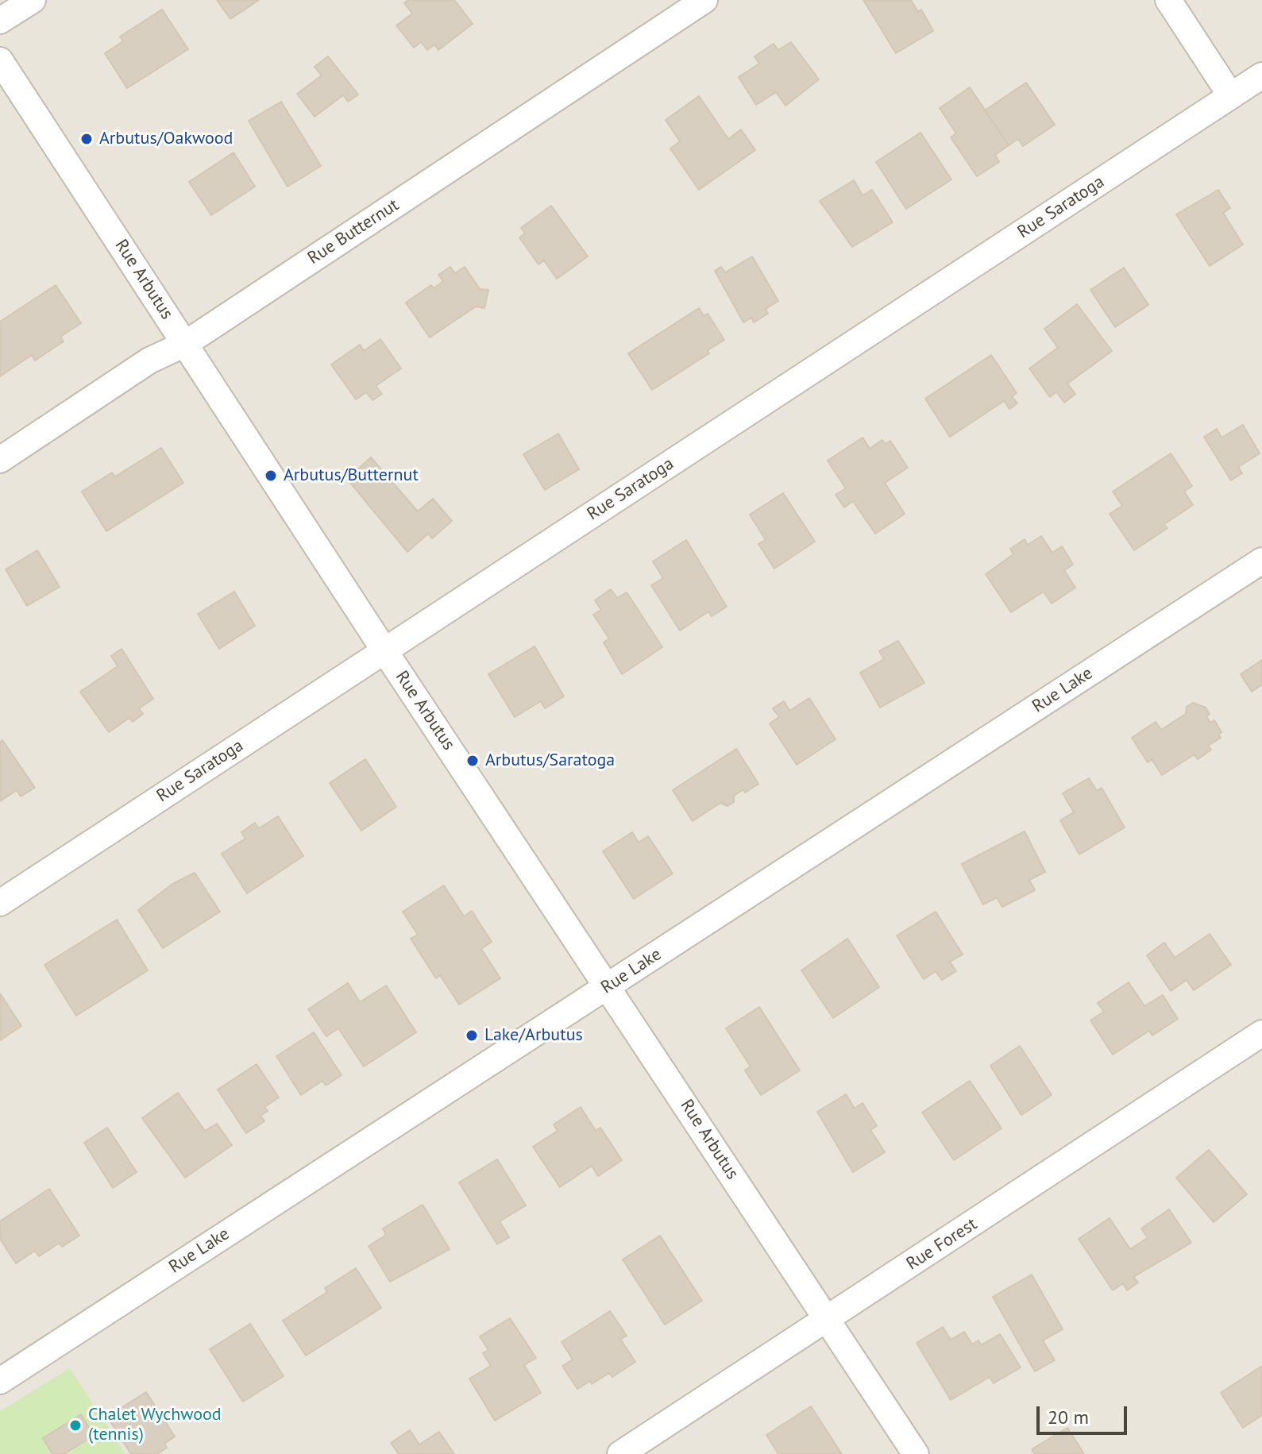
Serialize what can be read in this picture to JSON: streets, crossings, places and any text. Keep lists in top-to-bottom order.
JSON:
{
  "streets": {
    "street": [
      "Rue Saratoga",
      "Rue Butternut",
      "Rue Arbutus",
      "Rue Lake",
      "Rue Forest"
    ]
  },
  "crossings": [
    ["Rue Saratoga", "Rue Arbutus"],
    ["Rue Butternut", "Rue Arbutus"],
    ["Rue Arbutus", "Rue Lake"],
    ["Rue Arbutus", "Rue Forest"]
  ],
  "places": [
    "Arbutus/Oakwood",
    "Arbutus/Butternut",
    "Arbutus/Saratoga",
    "Lake/Arbutus",
    "Chalet Wychwood (tennis)"
  ],
  "scale_bar": "20 m"
}
